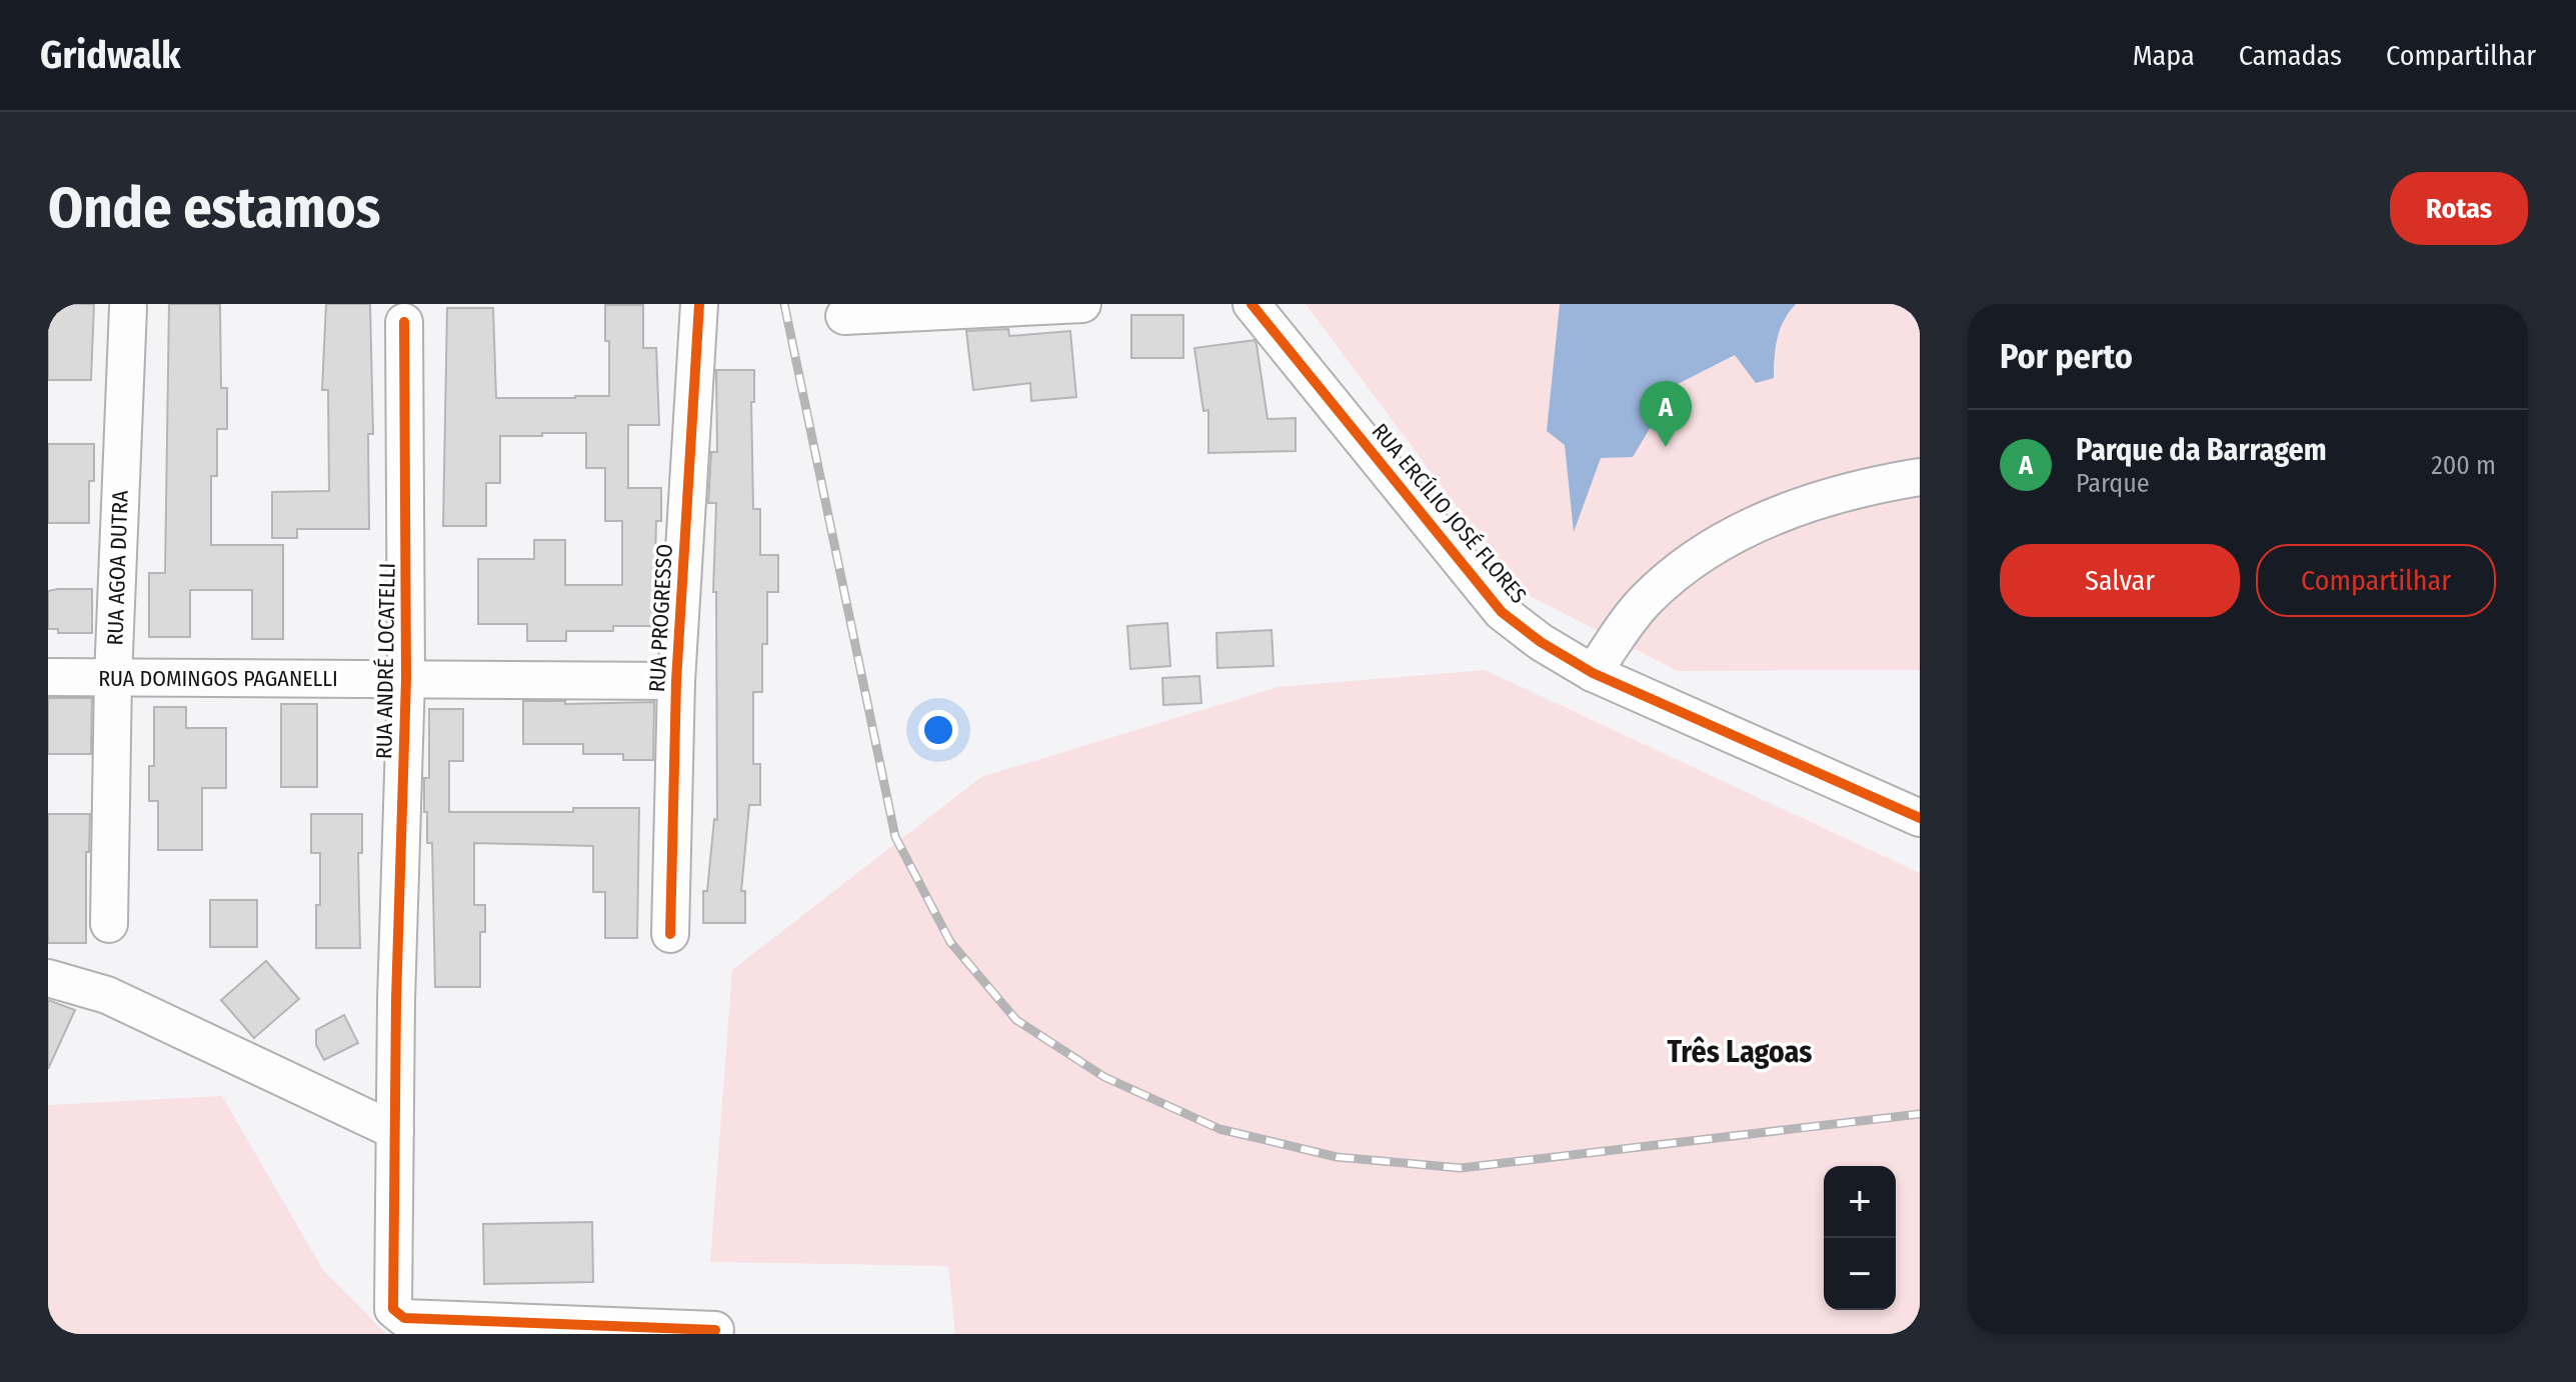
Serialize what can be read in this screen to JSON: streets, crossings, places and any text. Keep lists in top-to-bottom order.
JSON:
{
  "streets": {
    "street": [
      "RUA ERCÍLIO JOSÉ FLORES",
      "RUA AGOA DUTRA",
      "RUA PROGRESSO",
      "RUA ANDRÉ LOCATELLI",
      "RUA DOMINGOS PAGANELLI"
    ]
  },
  "crossings": [
    ["RUA AGOA DUTRA", "RUA DOMINGOS PAGANELLI"],
    ["RUA PROGRESSO", "RUA DOMINGOS PAGANELLI"],
    ["RUA ANDRÉ LOCATELLI", "RUA DOMINGOS PAGANELLI"]
  ],
  "districts": ["Três Lagoas"],
  "page": {
    "header": "Gridwalk",
    "nav": ["Mapa", "Camadas", "Compartilhar"],
    "buttons": [
      "Rotas",
      ["Salvar", "Compartilhar"]
    ],
    "title": "Onde estamos",
    "heading": "Por perto",
    "pins": "A",
    "list": [
      {
        "mark": "A",
        "name": "Parque da Barragem",
        "note": "Parque",
        "value": "200 m"
      }
    ],
    "map_buttons": ["+", "−"]
  }
}
